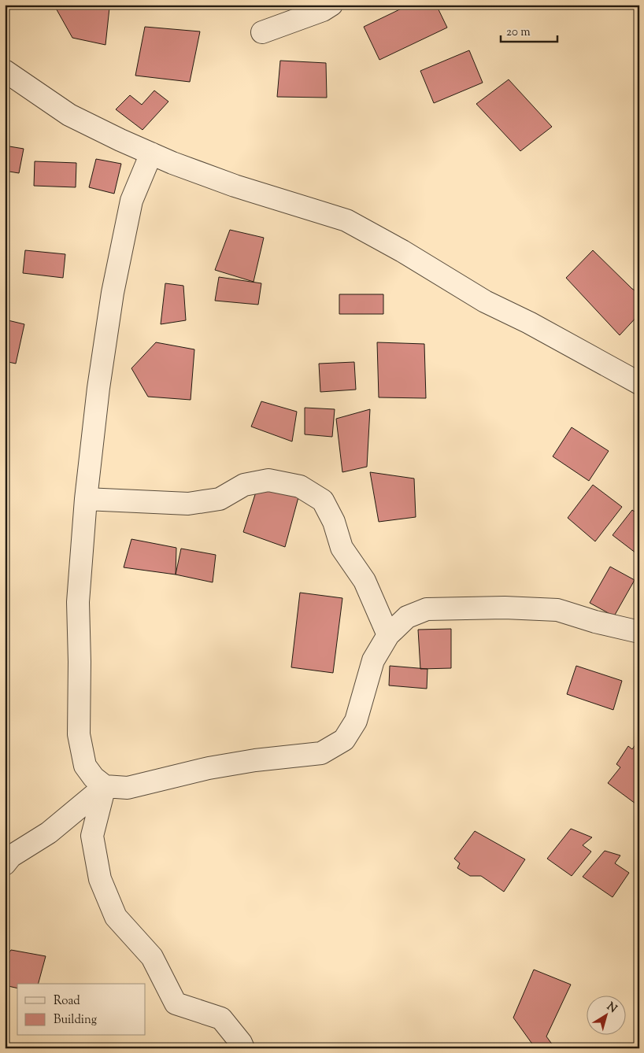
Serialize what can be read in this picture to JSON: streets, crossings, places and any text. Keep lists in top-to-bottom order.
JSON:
{
  "legend": ["Road", "Building"],
  "scale_bar": "20 m",
  "north": "top right"
}
